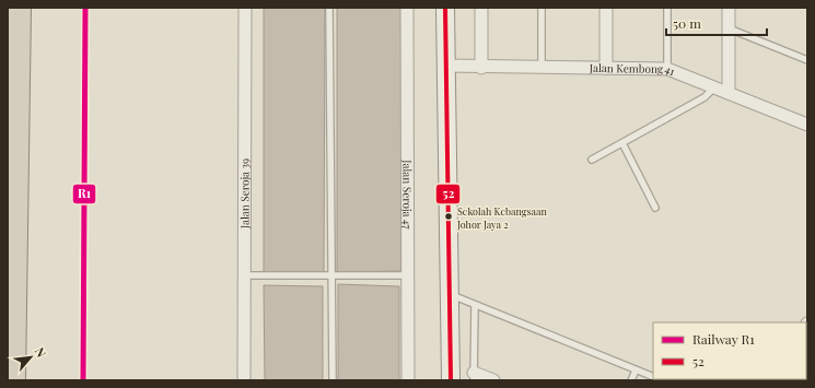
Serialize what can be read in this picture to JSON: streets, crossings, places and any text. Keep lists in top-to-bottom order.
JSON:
{
  "streets": {
    "street": ["Jalan Kembong 41", "Jalan Seroja 39", "Jalan Seroja 47"]
  },
  "places": ["Sekolah Kebangsaan Johor Jaya 2"],
  "lines": ["rail line R1", "transit line 52"],
  "legend": ["Railway R1", "52"],
  "scale_bar": "50 m",
  "north": "top right"
}
